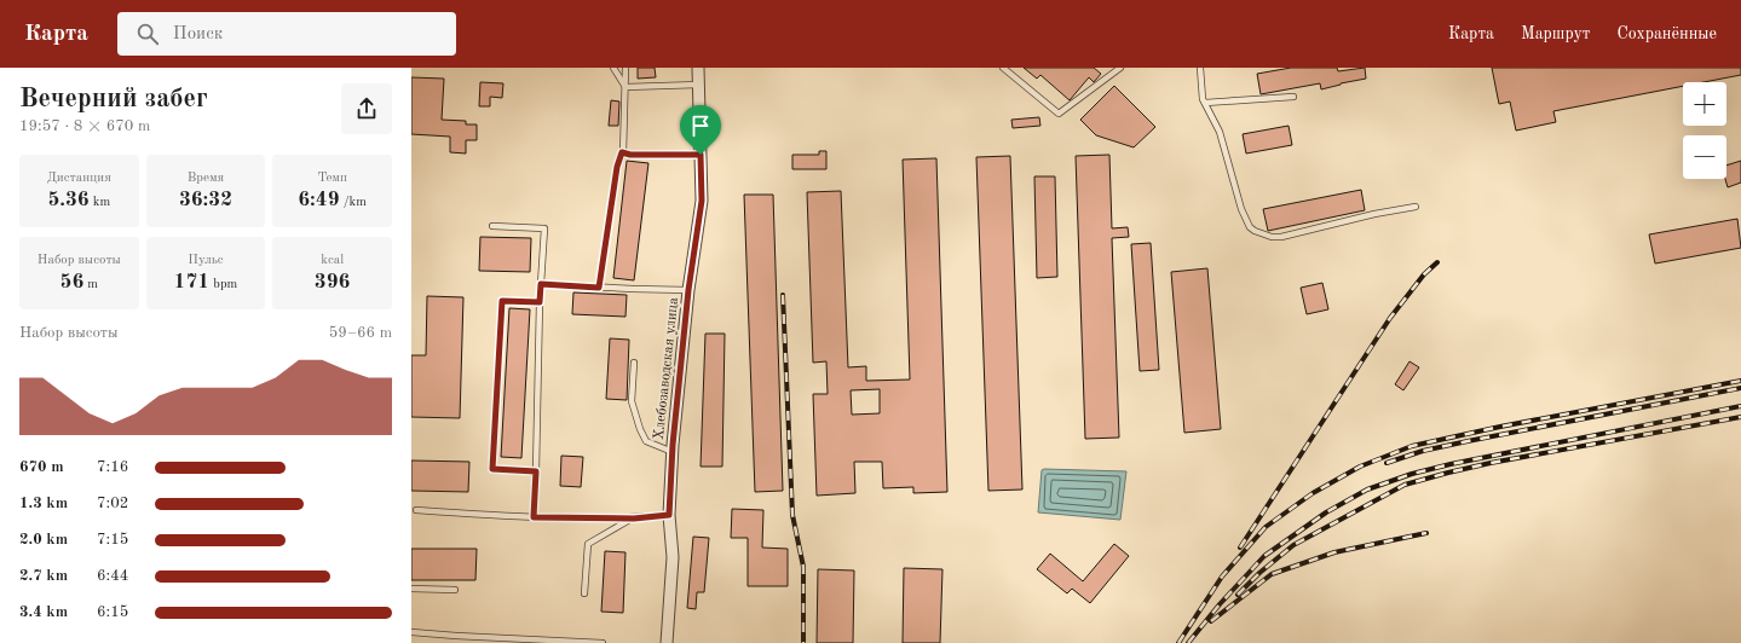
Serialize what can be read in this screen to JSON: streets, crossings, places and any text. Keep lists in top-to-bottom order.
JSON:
{
  "streets": {
    "street": ["Хлебозаводская улица"]
  },
  "page": {
    "header": "Карта",
    "search": "Поиск",
    "nav": ["Карта", "Маршрут", "Сохранённые"],
    "heading": ["Вечерний забег", "19:57 · 8 × 670 m"],
    "map_buttons": ["+", "−"],
    "stats": [
      ["Дистанция", "5.36 km"],
      ["Время", "36:32"],
      ["Темп", "6:49 /km"],
      ["Набор высоты", "56 m"],
      ["Пульс", "171 bpm"],
      ["kcal", "396"]
    ],
    "chart": ["Набор высоты", "59–66 m"],
    "list": [
      {
        "name": "670 m",
        "note": "7:16"
      },
      {
        "name": "1.3 km",
        "note": "7:02"
      },
      {
        "name": "2.0 km",
        "note": "7:15"
      },
      {
        "name": "2.7 km",
        "note": "6:44"
      },
      {
        "name": "3.4 km",
        "note": "6:15"
      }
    ]
  }
}
